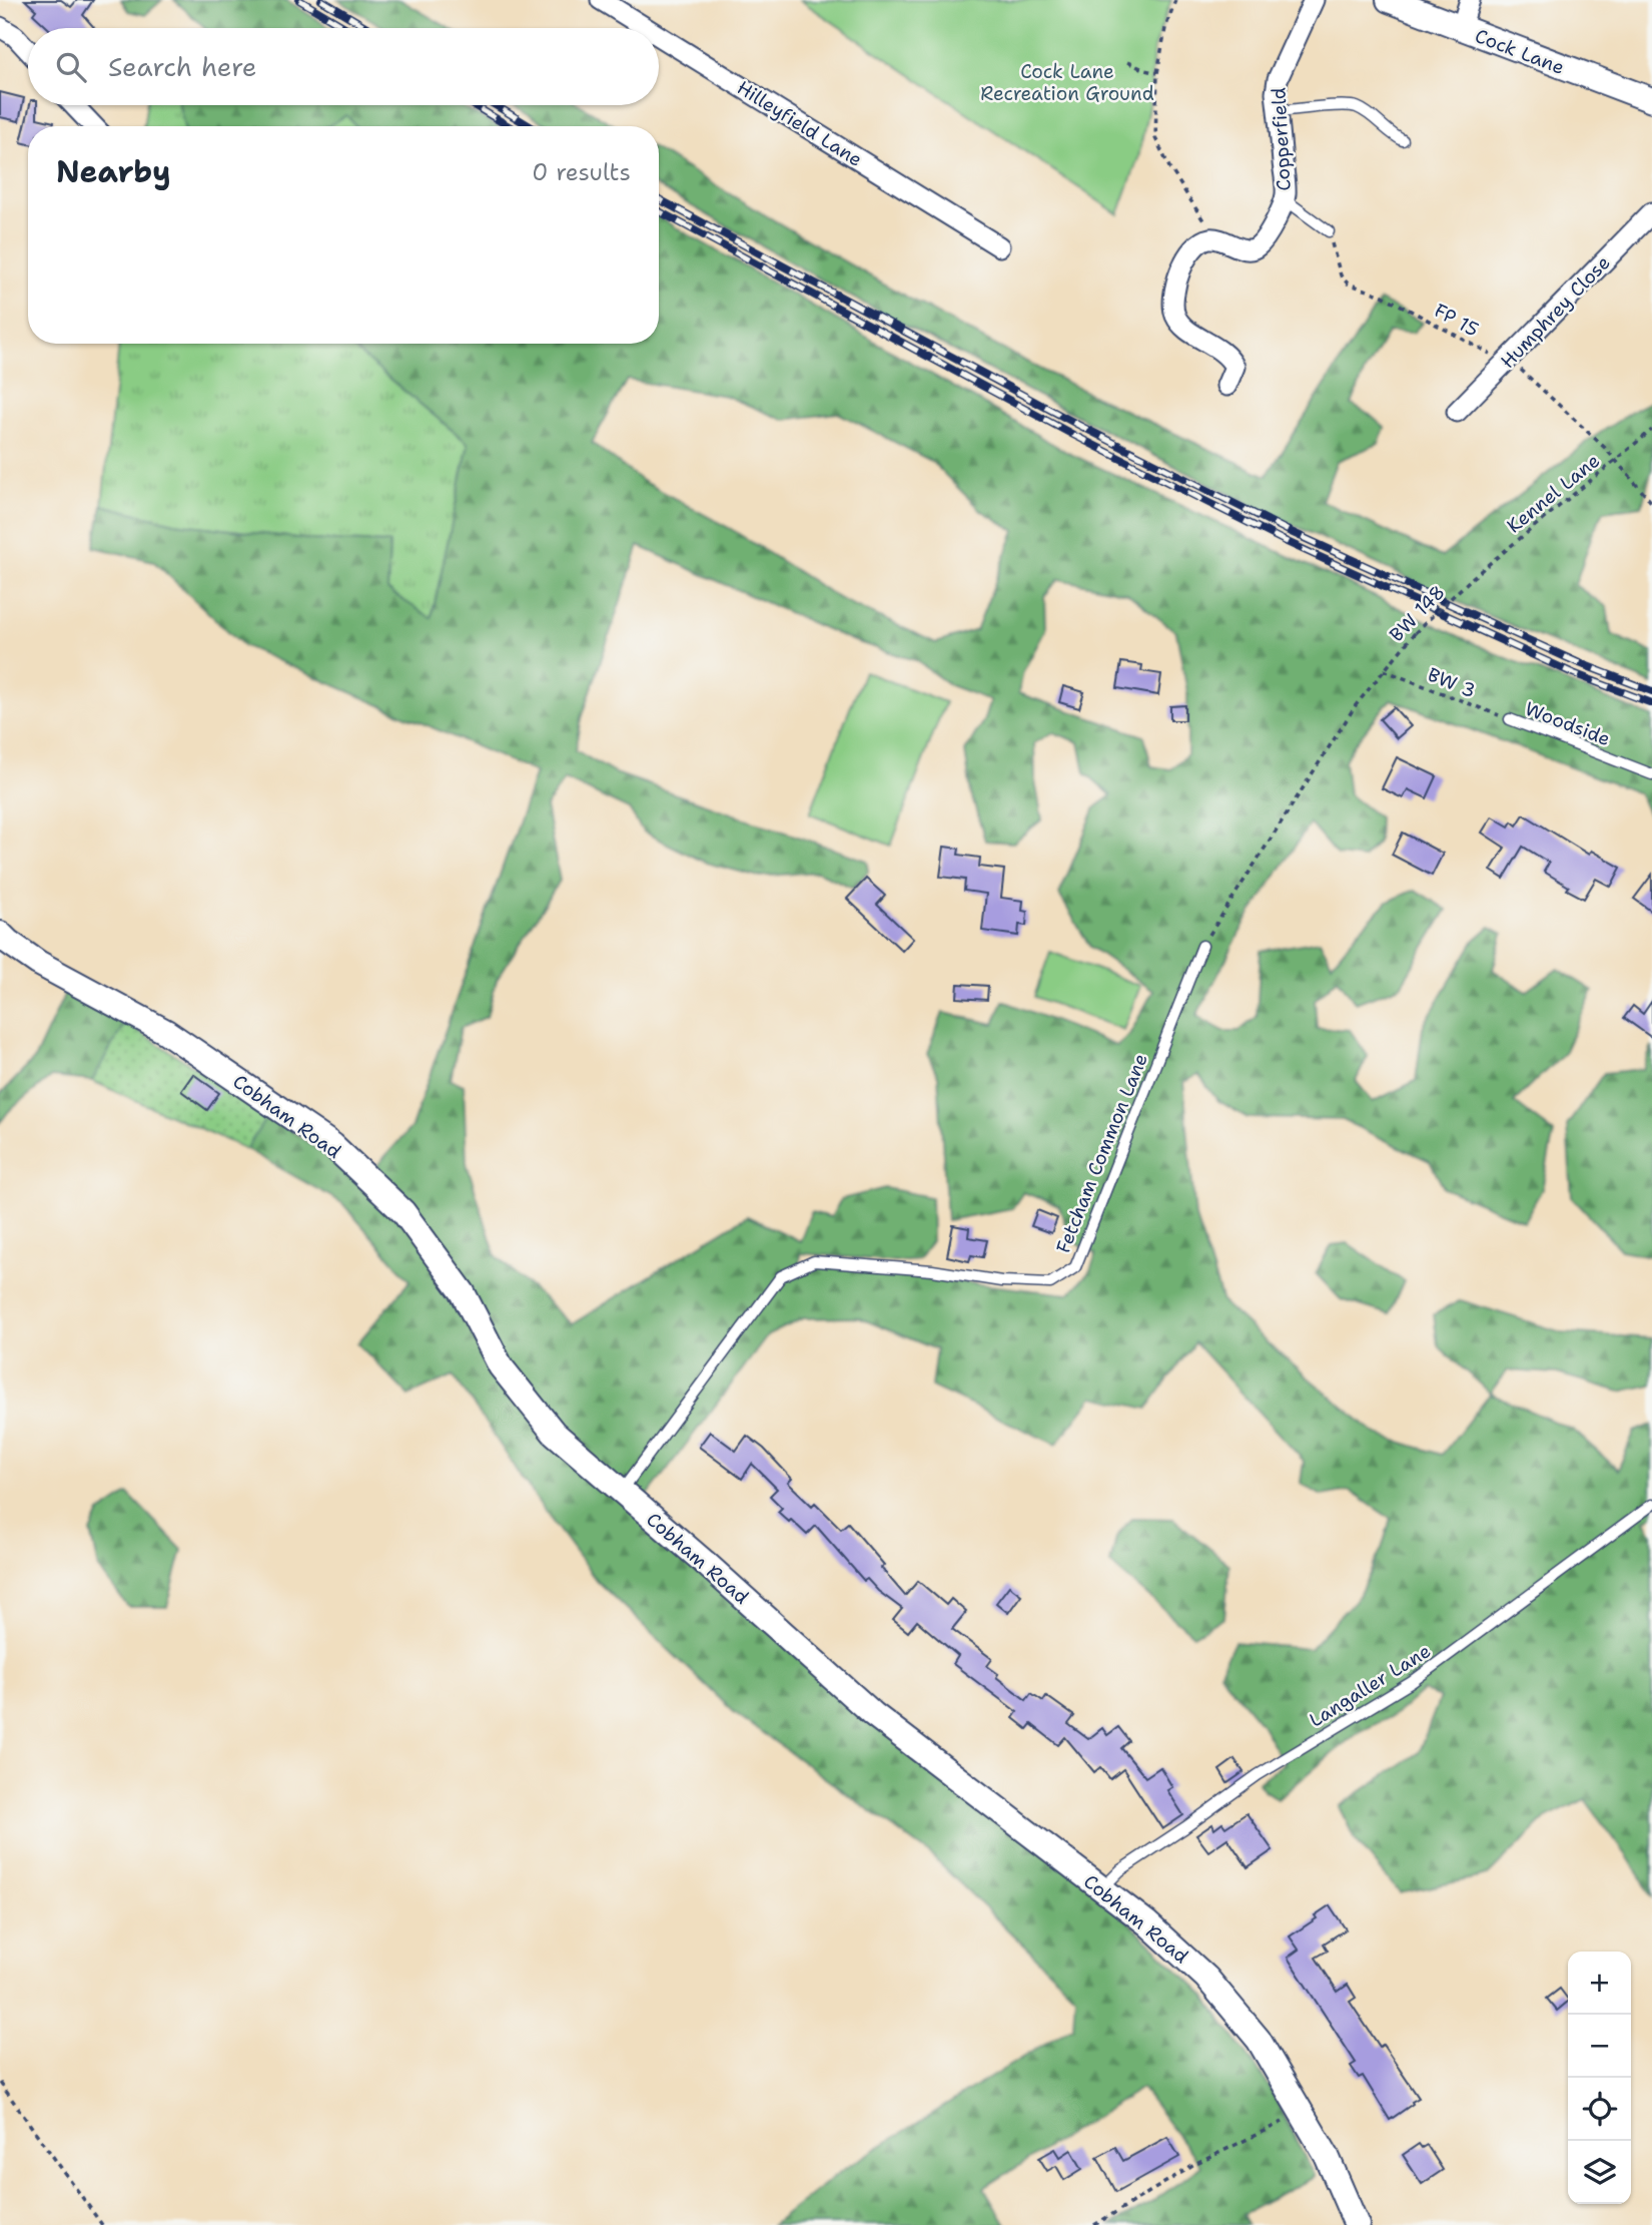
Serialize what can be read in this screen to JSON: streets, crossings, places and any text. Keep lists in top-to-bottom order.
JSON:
{
  "streets": {
    "street": [
      "Cock Lane",
      "Hilleyfield Lane",
      "Copperfield",
      "Humphrey Close",
      "Cobham Road"
    ],
    "lane": ["Woodside", "Fetcham Common Lane", "Langaller Lane"],
    "path": [
      "FP 15",
      "Kennel Lane",
      "BW 148",
      "BW 3"
    ]
  },
  "crossings": [
    ["Humphrey Close", "FP 15"],
    ["FP 15", "Kennel Lane"],
    ["Kennel Lane", "BW 148"],
    ["BW 148", "BW 3"],
    ["BW 3", "Woodside"],
    ["Cobham Road", "Fetcham Common Lane"],
    ["Cobham Road", "Langaller Lane"]
  ],
  "parks": ["Cock Lane Recreation Ground"],
  "page": {
    "search": "Search here",
    "heading": ["Nearby", "0 results"],
    "map_buttons": ["+", "−"]
  }
}
